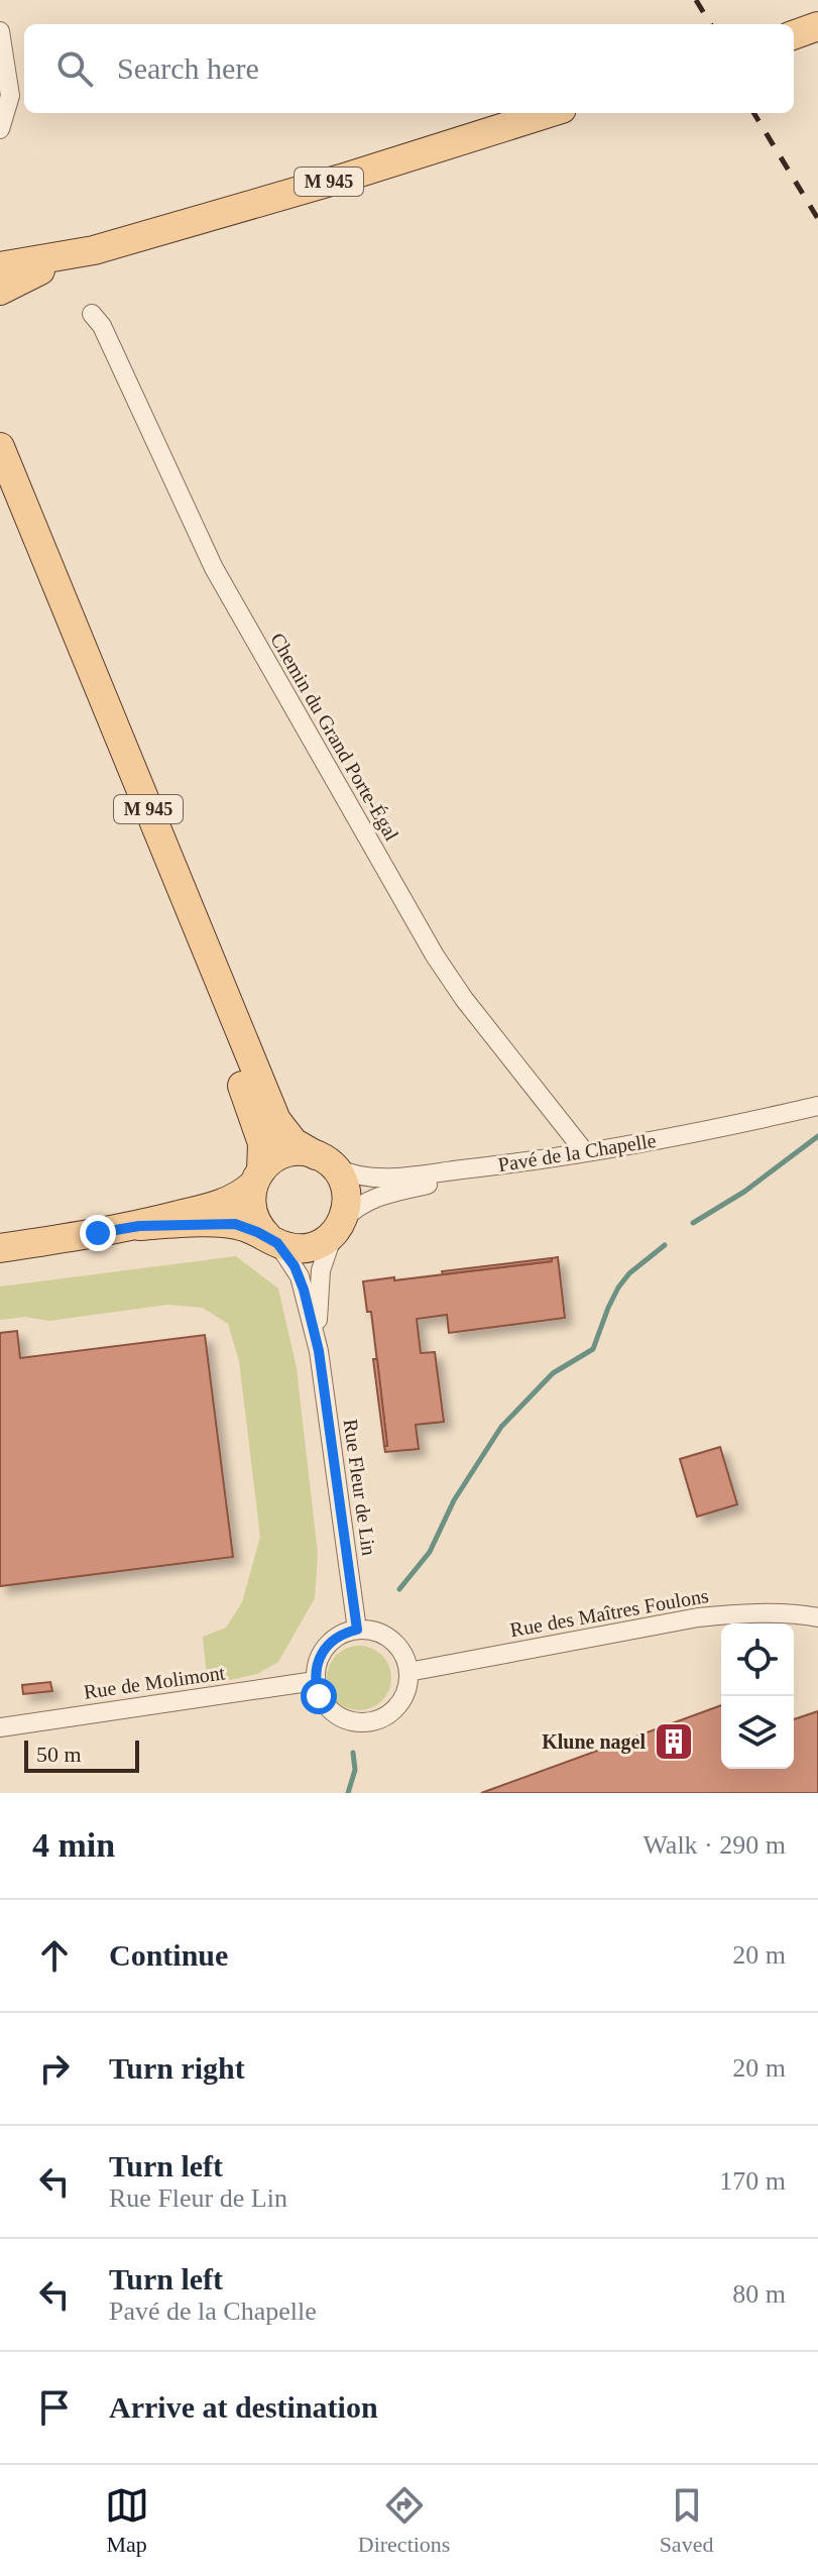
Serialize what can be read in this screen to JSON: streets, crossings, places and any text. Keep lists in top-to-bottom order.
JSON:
{
  "streets": {
    "main road": ["M 945", "Pavé de la Chapelle"],
    "street": [
      "Chemin du Grand Porte-Égal",
      "Rue Fleur de Lin",
      "Rue des Maîtres Foulons",
      "Rue de Molimont"
    ]
  },
  "crossings": [
    ["M 945", "Pavé de la Chapelle"],
    ["M 945", "Rue Fleur de Lin"],
    ["Chemin du Grand Porte-Égal", "Pavé de la Chapelle"],
    ["Pavé de la Chapelle", "Rue Fleur de Lin"],
    ["Rue Fleur de Lin", "Rue des Maîtres Foulons"],
    ["Rue Fleur de Lin", "Rue de Molimont"],
    ["Rue des Maîtres Foulons", "Rue de Molimont"]
  ],
  "places": {
    "building": ["Klune nagel"]
  },
  "scale_bar": "50 m",
  "page": {
    "search": "Search here",
    "scale": "50 m",
    "heading": ["4 min", "Walk · 290 m"],
    "list": [
      ["Continue", "20 m"],
      ["Turn right", "20 m"],
      ["Turn left", "Rue Fleur de Lin", "170 m"],
      ["Turn left", "Pavé de la Chapelle", "80 m"],
      "Arrive at destination"
    ],
    "nav": ["Map", "Directions", "Saved"]
  }
}
